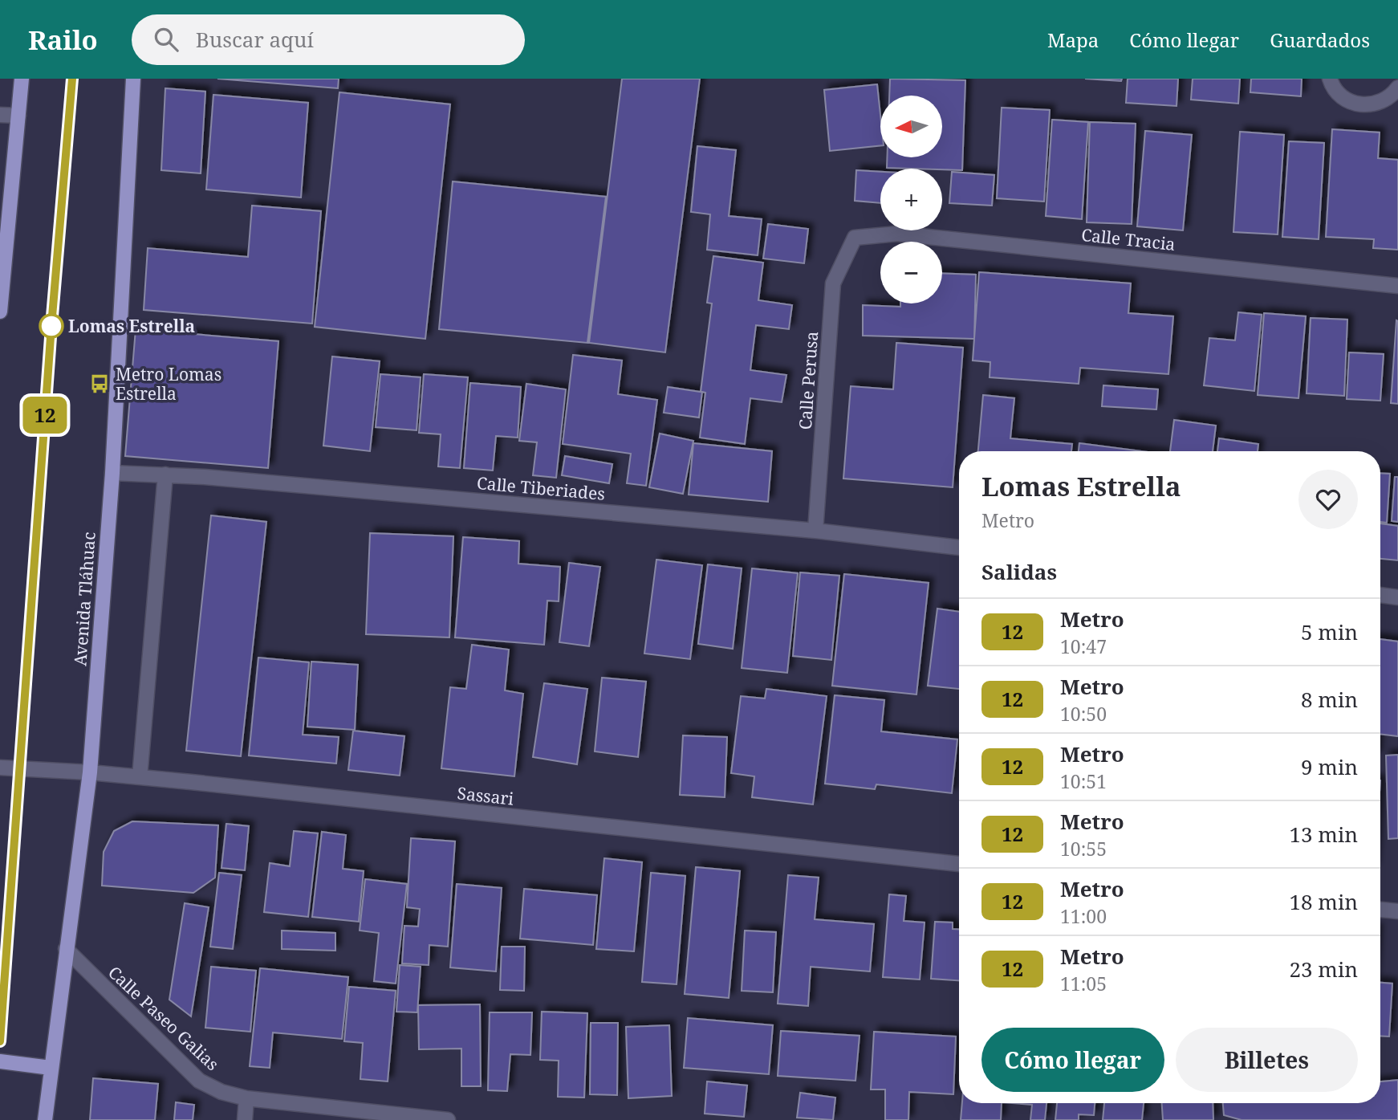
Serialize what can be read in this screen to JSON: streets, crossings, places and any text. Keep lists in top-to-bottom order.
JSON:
{
  "streets": {
    "main road": ["Avenida Tláhuac"],
    "street": [
      "Calle Tracia",
      "Calle Perusa",
      "Calle Tiberiades",
      "Sassari",
      "Calle Paseo Galias"
    ]
  },
  "crossings": [
    ["Calle Tracia", "Calle Perusa"],
    ["Calle Perusa", "Calle Tiberiades"],
    ["Calle Tiberiades", "Avenida Tláhuac"],
    ["Avenida Tláhuac", "Sassari"],
    ["Avenida Tláhuac", "Calle Paseo Galias"]
  ],
  "places": {
    "other": ["Lomas Estrella"],
    "bus stop": ["Metro Lomas Estrella"]
  },
  "lines": ["metro line 12"],
  "north": "left",
  "page": {
    "header": "Railo",
    "search": "Buscar aquí",
    "nav": ["Mapa", "Cómo llegar", "Guardados"],
    "on_map": "12",
    "map_buttons": ["+", "−"],
    "heading": [
      ["Lomas Estrella", "Metro"],
      "Salidas"
    ],
    "list": [
      {
        "mark": "12",
        "name": "Metro",
        "note": "10:47",
        "value": "5 min"
      },
      {
        "mark": "12",
        "name": "Metro",
        "note": "10:50",
        "value": "8 min"
      },
      {
        "mark": "12",
        "name": "Metro",
        "note": "10:51",
        "value": "9 min"
      },
      {
        "mark": "12",
        "name": "Metro",
        "note": "10:55",
        "value": "13 min"
      },
      {
        "mark": "12",
        "name": "Metro",
        "note": "11:00",
        "value": "18 min"
      },
      {
        "mark": "12",
        "name": "Metro",
        "note": "11:05",
        "value": "23 min"
      }
    ],
    "buttons": ["Cómo llegar", "Billetes"]
  }
}
